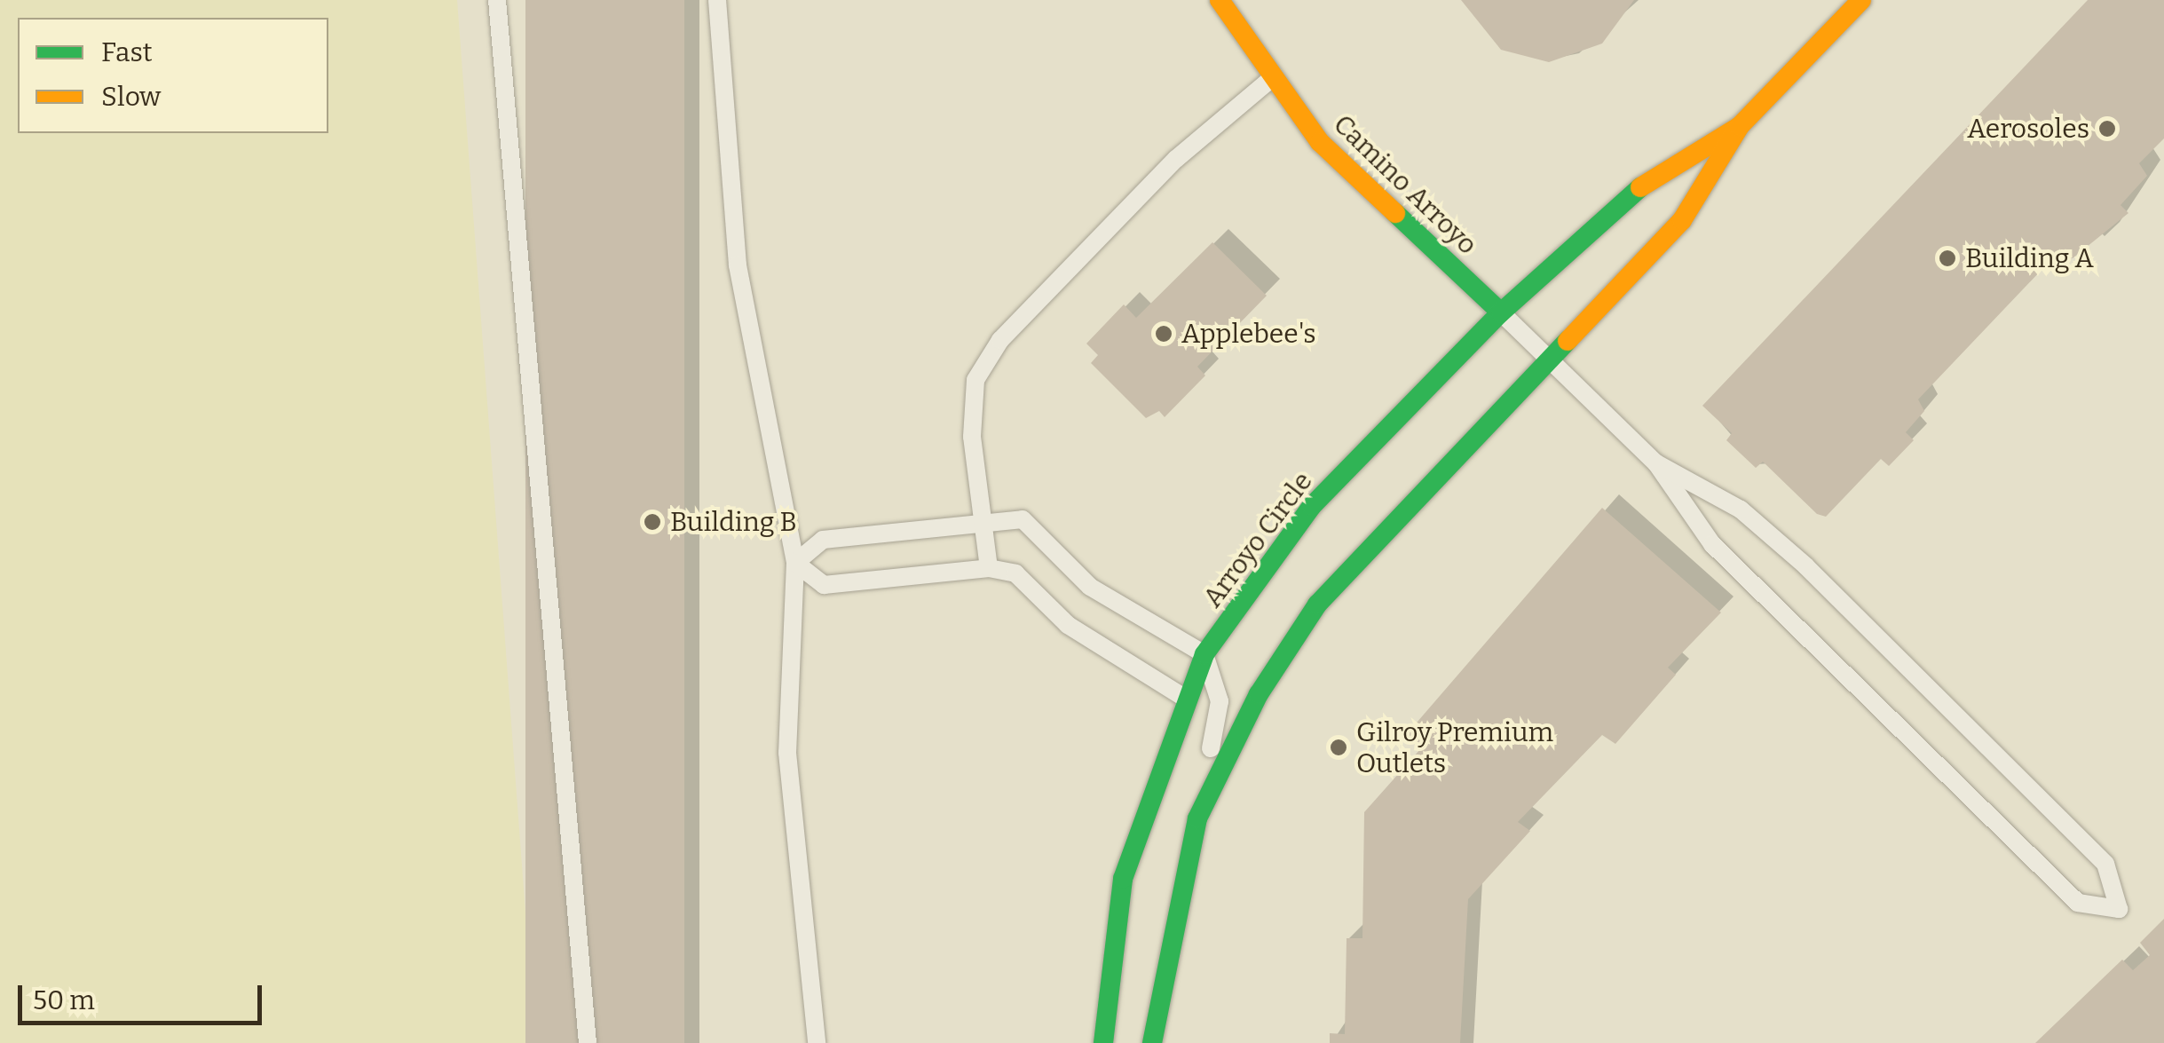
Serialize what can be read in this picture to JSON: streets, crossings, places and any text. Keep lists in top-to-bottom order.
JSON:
{
  "streets": {
    "street": ["Camino Arroyo", "Arroyo Circle"]
  },
  "crossings": [
    ["Camino Arroyo", "Arroyo Circle"]
  ],
  "places": [
    "Aerosoles",
    "Building A",
    "Applebee's",
    "Building B",
    "Gilroy Premium Outlets"
  ],
  "legend": ["Fast", "Slow"],
  "scale_bar": "50 m"
}
